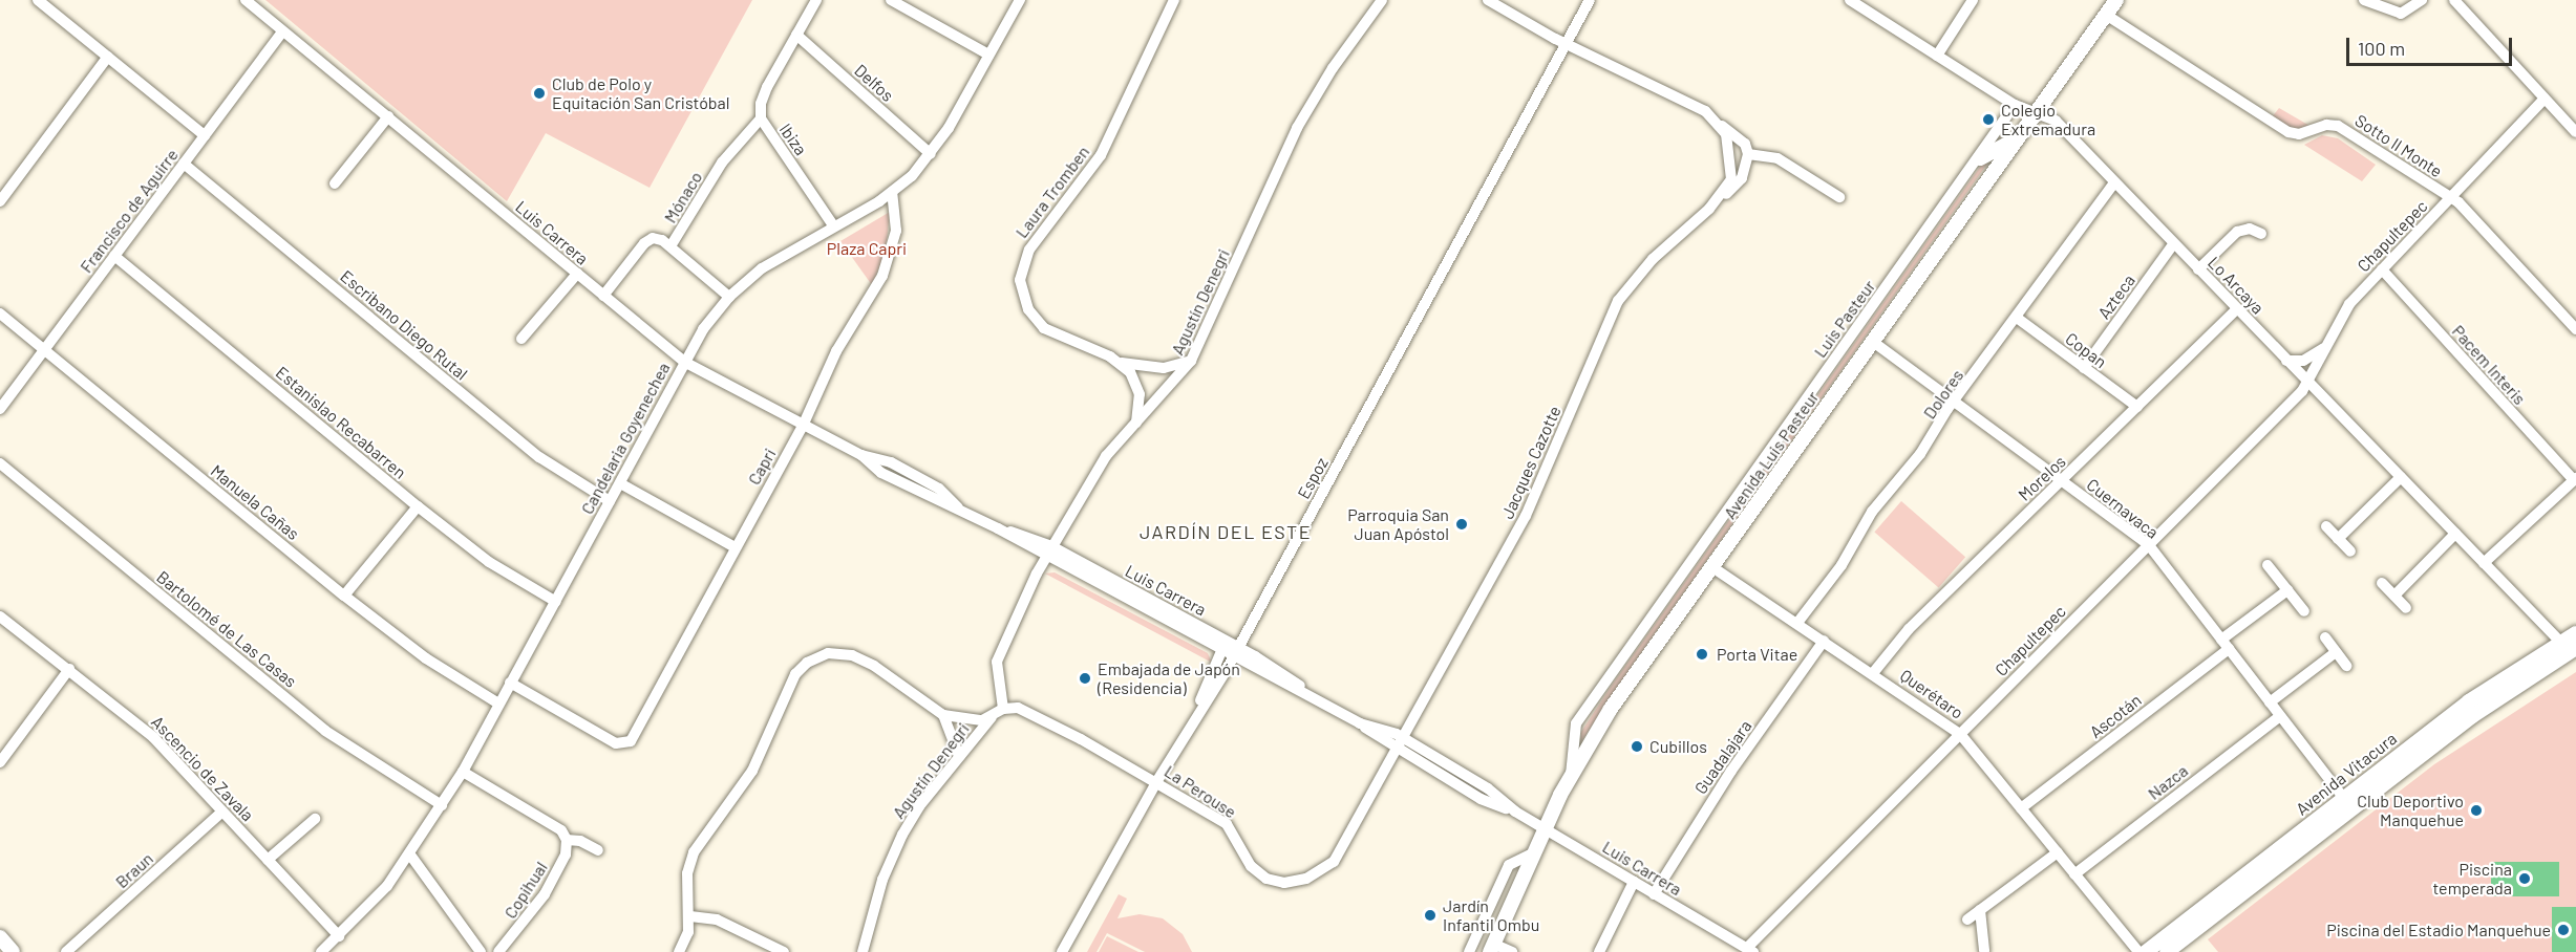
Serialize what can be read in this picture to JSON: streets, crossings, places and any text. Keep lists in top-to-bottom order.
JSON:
{
  "streets": {
    "main road": ["Avenida Luis Pasteur", "Avenida Vitacura"],
    "street": [
      "Delfos",
      "Ibiza",
      "Sotto Il Monte",
      "Laura Tromben",
      "Mónaco",
      "Francisco de Aguirre",
      "Luis Carrera",
      "Chapultepec",
      "Lo Arcaya",
      "Azteca",
      "Agustín Denegri",
      "Luis Pasteur",
      "Escribano Diego Rutal",
      "Copan",
      "Pacem Interis",
      "Dolores",
      "Estanislao Recabarren",
      "Candelaria Goyenechea",
      "Jacques Cazotte",
      "Capri",
      "Espoz",
      "Morelos",
      "Manuela Cañas",
      "Cuernavaca",
      "Bartolomé de Las Casas",
      "Querétaro",
      "Ascotán",
      "Guadalajara",
      "Ascencio de Zavala",
      "Nazca",
      "La Perouse",
      "Braun",
      "Copihual"
    ]
  },
  "crossings": [
    ["Delfos", "Ibiza"],
    ["Delfos", "Candelaria Goyenechea"],
    ["Ibiza", "Mónaco"],
    ["Ibiza", "Candelaria Goyenechea"],
    ["Sotto Il Monte", "Chapultepec"],
    ["Sotto Il Monte", "Avenida Luis Pasteur"],
    ["Laura Tromben", "Agustín Denegri"],
    ["Mónaco", "Luis Carrera"],
    ["Francisco de Aguirre", "Luis Carrera"],
    ["Francisco de Aguirre", "Escribano Diego Rutal"],
    ["Francisco de Aguirre", "Estanislao Recabarren"],
    ["Francisco de Aguirre", "Manuela Cañas"],
    ["Luis Carrera", "Chapultepec"],
    ["Luis Carrera", "Agustín Denegri"],
    ["Luis Carrera", "Candelaria Goyenechea"],
    ["Luis Carrera", "Avenida Luis Pasteur"],
    ["Luis Carrera", "Jacques Cazotte"],
    ["Luis Carrera", "Capri"],
    ["Luis Carrera", "Espoz"],
    ["Luis Carrera", "Guadalajara"],
    ["Luis Carrera", "La Perouse"],
    ["Chapultepec", "Lo Arcaya"],
    ["Chapultepec", "Pacem Interis"],
    ["Chapultepec", "Cuernavaca"],
    ["Chapultepec", "Querétaro"],
    ["Lo Arcaya", "Azteca"],
    ["Lo Arcaya", "Luis Pasteur"],
    ["Lo Arcaya", "Dolores"],
    ["Lo Arcaya", "Avenida Luis Pasteur"],
    ["Lo Arcaya", "Morelos"],
    ["Lo Arcaya", "Avenida Vitacura"],
    ["Azteca", "Copan"],
    ["Agustín Denegri", "La Perouse"],
    ["Luis Pasteur", "Avenida Luis Pasteur"],
    ["Escribano Diego Rutal", "Candelaria Goyenechea"],
    ["Copan", "Dolores"],
    ["Copan", "Morelos"],
    ["Dolores", "Cuernavaca"],
    ["Dolores", "Querétaro"],
    ["Estanislao Recabarren", "Candelaria Goyenechea"],
    ["Candelaria Goyenechea", "Capri"],
    ["Candelaria Goyenechea", "Manuela Cañas"],
    ["Candelaria Goyenechea", "Bartolomé de Las Casas"],
    ["Candelaria Goyenechea", "Ascencio de Zavala"],
    ["Avenida Luis Pasteur", "Cuernavaca"],
    ["Avenida Luis Pasteur", "Querétaro"],
    ["Jacques Cazotte", "La Perouse"],
    ["Espoz", "La Perouse"],
    ["Morelos", "Cuernavaca"],
    ["Morelos", "Querétaro"],
    ["Cuernavaca", "Ascotán"],
    ["Cuernavaca", "Avenida Vitacura"],
    ["Cuernavaca", "Nazca"],
    ["Querétaro", "Ascotán"],
    ["Querétaro", "Guadalajara"],
    ["Querétaro", "Nazca"],
    ["Ascencio de Zavala", "Braun"]
  ],
  "districts": ["JARDÍN DEL ESTE"],
  "parks": ["Plaza Capri"],
  "places": [
    "Club de Polo y Equitación San Cristóbal",
    "Colegio Extremadura",
    "Parroquia San Juan Apóstol",
    "Porta Vitae",
    "Embajada de Japón (Residencia)",
    "Cubillos",
    "Club Deportivo Manquehue",
    "Piscina temperada",
    "Jardín Infantil Ombu",
    "Piscina del Estadio Manquehue"
  ],
  "scale_bar": "100 m"
}
